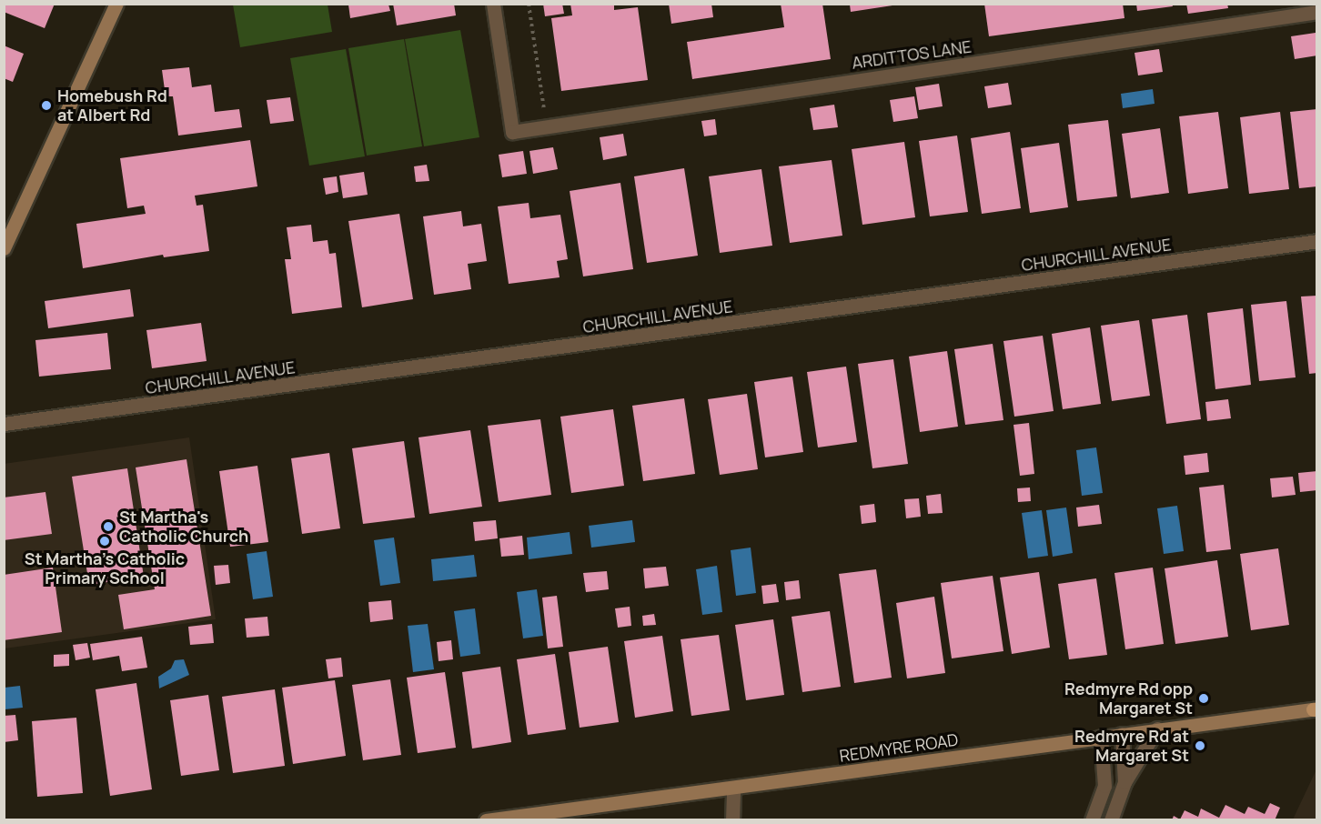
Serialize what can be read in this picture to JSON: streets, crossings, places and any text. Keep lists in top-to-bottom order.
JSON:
{
  "streets": {
    "main road": ["REDMYRE ROAD"],
    "street": ["ARDITTOS LANE", "CHURCHILL AVENUE"]
  },
  "places": [
    "Homebush Rd at Albert Rd",
    "St Martha's Catholic Church",
    "St Martha's Catholic Primary School",
    "Redmyre Rd opp Margaret St",
    "Redmyre Rd at Margaret St"
  ]
}
